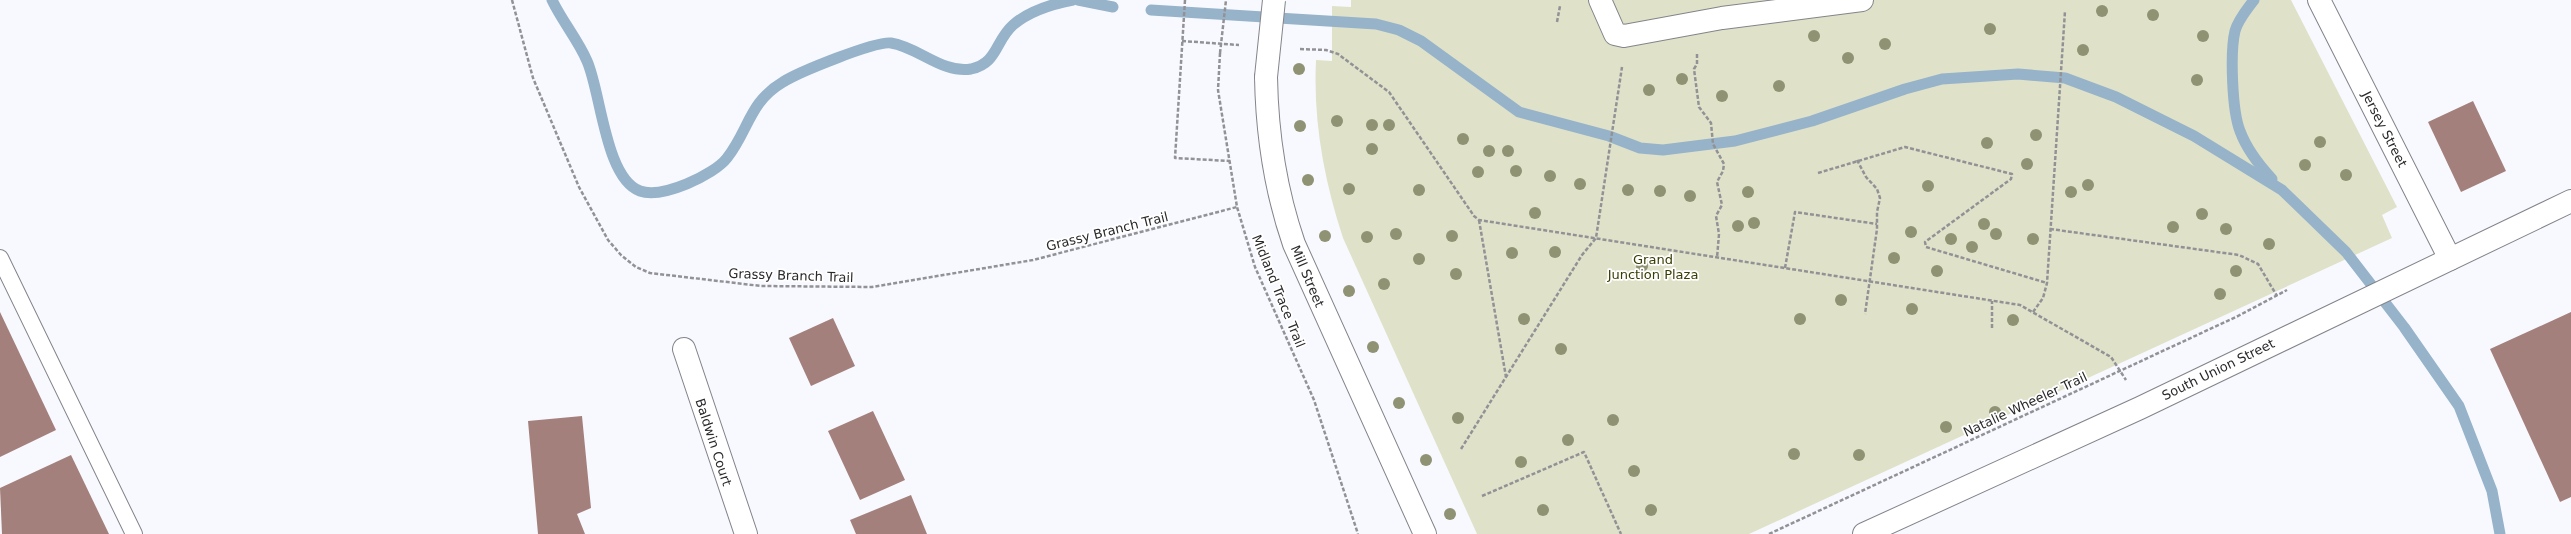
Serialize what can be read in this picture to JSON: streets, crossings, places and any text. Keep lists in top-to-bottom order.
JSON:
{
  "streets": {
    "street": [
      "Jersey Street",
      "Mill Street",
      "South Union Street",
      "Baldwin Court"
    ],
    "path": ["Grassy Branch Trail", "Midland Trace Trail", "Natalie Wheeler Trail"]
  },
  "crossings": [
    ["Jersey Street", "South Union Street"],
    ["Grassy Branch Trail", "Midland Trace Trail"]
  ],
  "parks": ["Grand Junction Plaza"]
}
